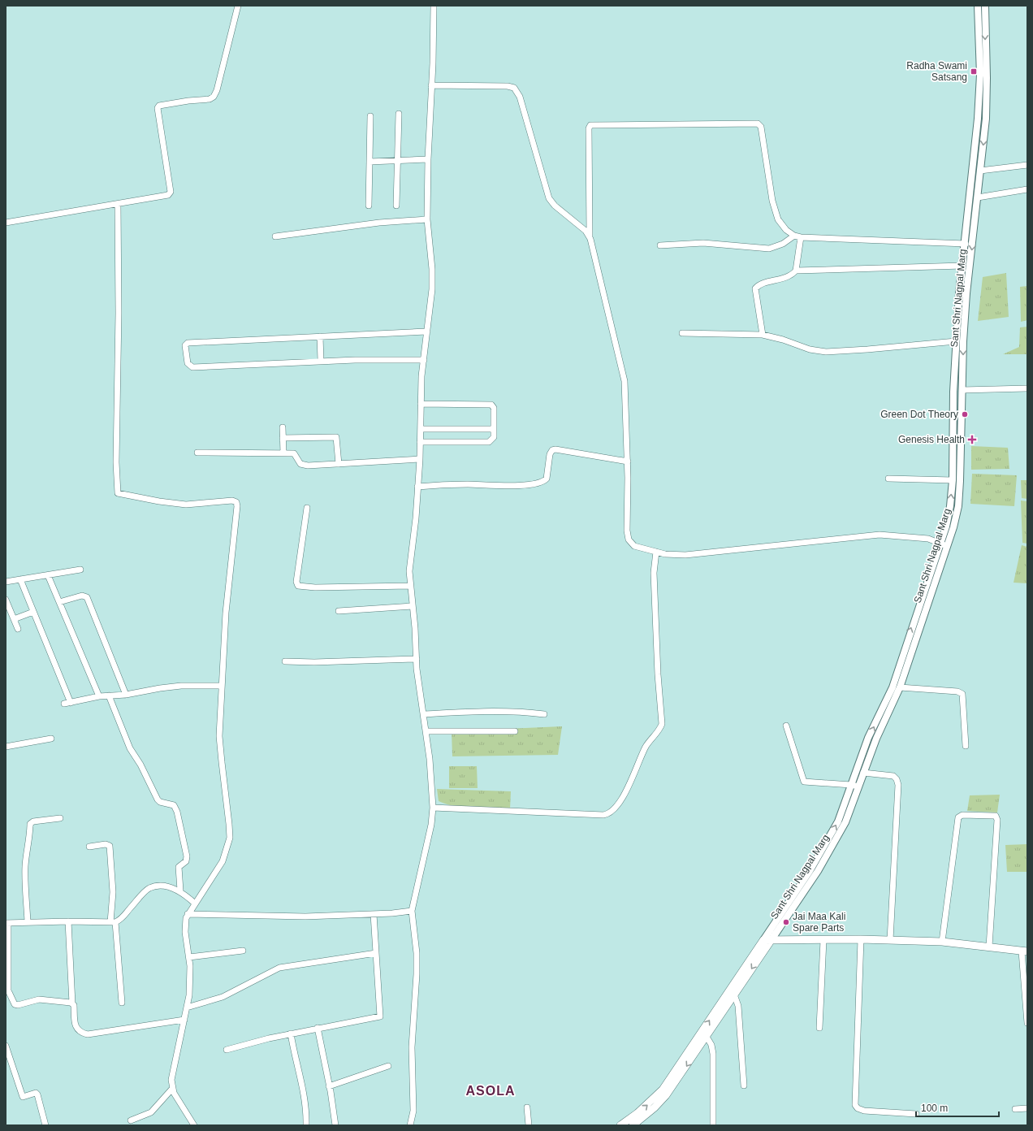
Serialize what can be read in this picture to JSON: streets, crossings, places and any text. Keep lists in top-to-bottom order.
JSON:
{
  "streets": {
    "main road": ["Sant Shri Nagpal Marg"]
  },
  "districts": ["ASOLA"],
  "places": {
    "transit": ["Radha Swami Satsang"],
    "other": ["Green Dot Theory", "Jai Maa Kali Spare Parts"],
    "health": ["Genesis Health"]
  },
  "scale_bar": "100 m"
}
